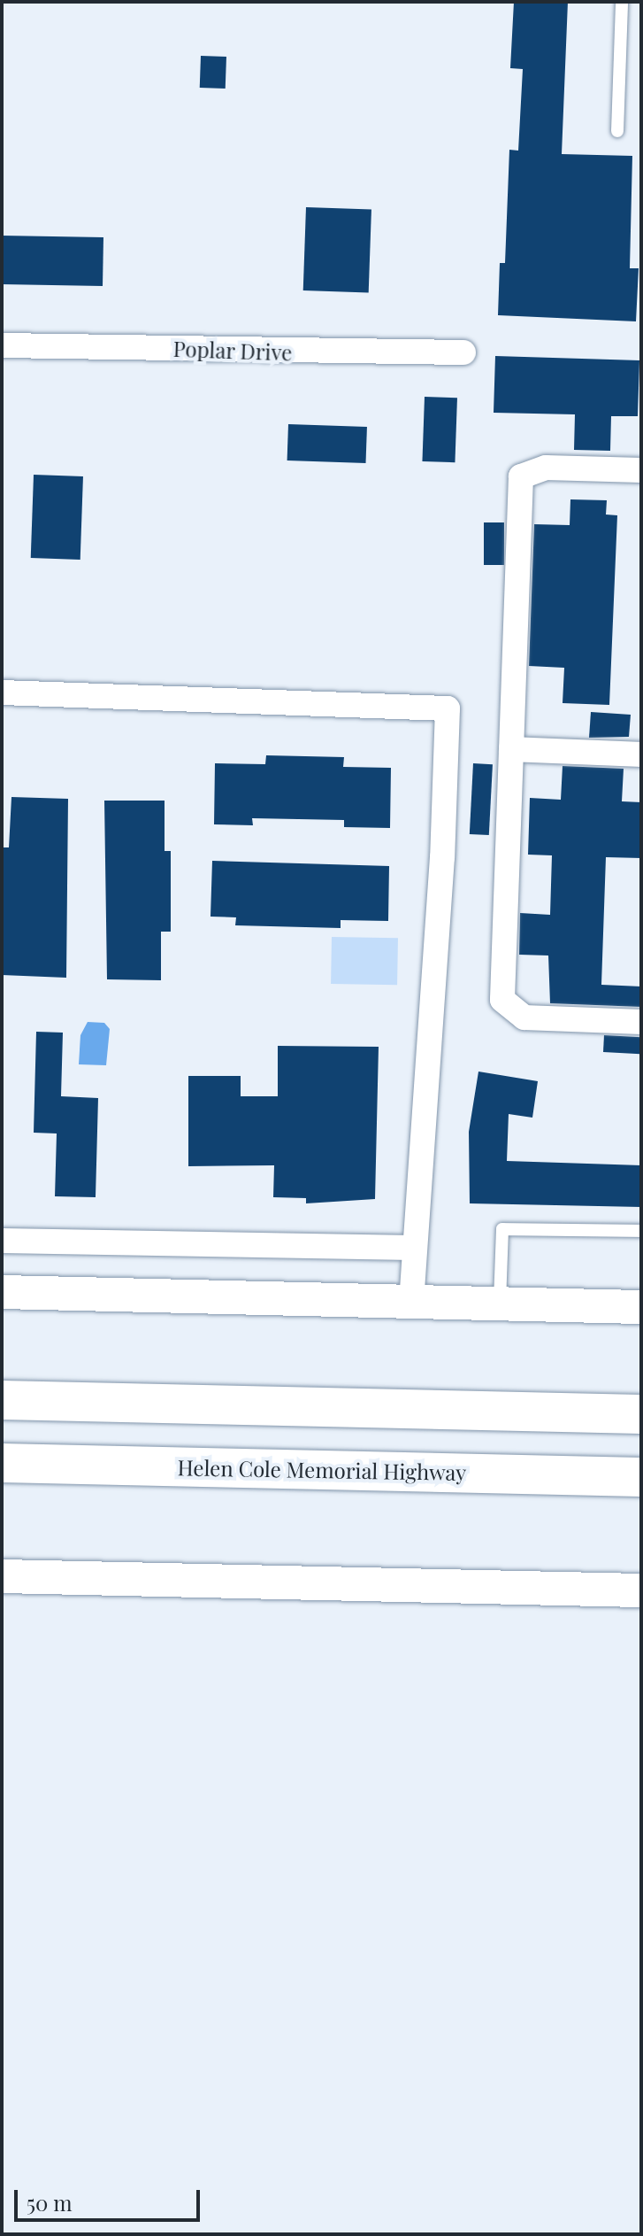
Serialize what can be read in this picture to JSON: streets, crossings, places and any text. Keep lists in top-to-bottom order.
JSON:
{
  "streets": {
    "highway": ["Helen Cole Memorial Highway"],
    "street": ["Poplar Drive"]
  },
  "scale_bar": "50 m"
}
